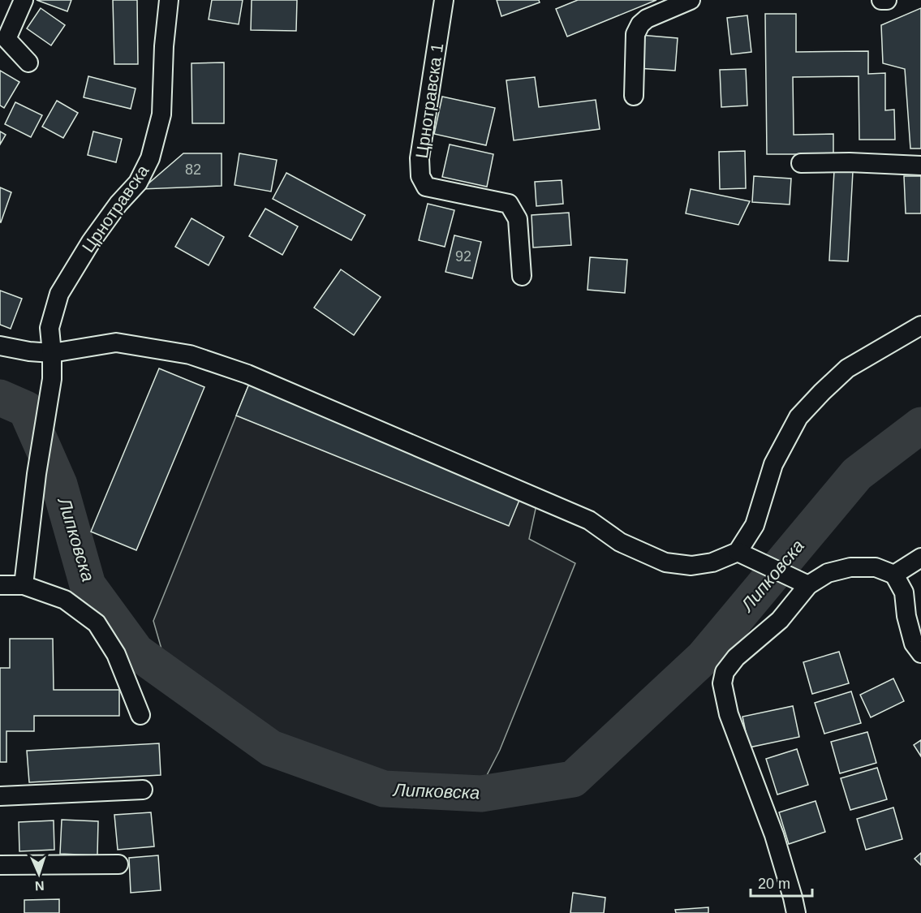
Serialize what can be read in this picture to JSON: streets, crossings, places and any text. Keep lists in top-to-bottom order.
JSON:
{
  "streets": {
    "street": ["Црнотравска 1", "Црнотравска"]
  },
  "water": ["Липковска"],
  "house_numbers": ["82", "92"],
  "scale_bar": "20 m",
  "north": "bottom"
}
